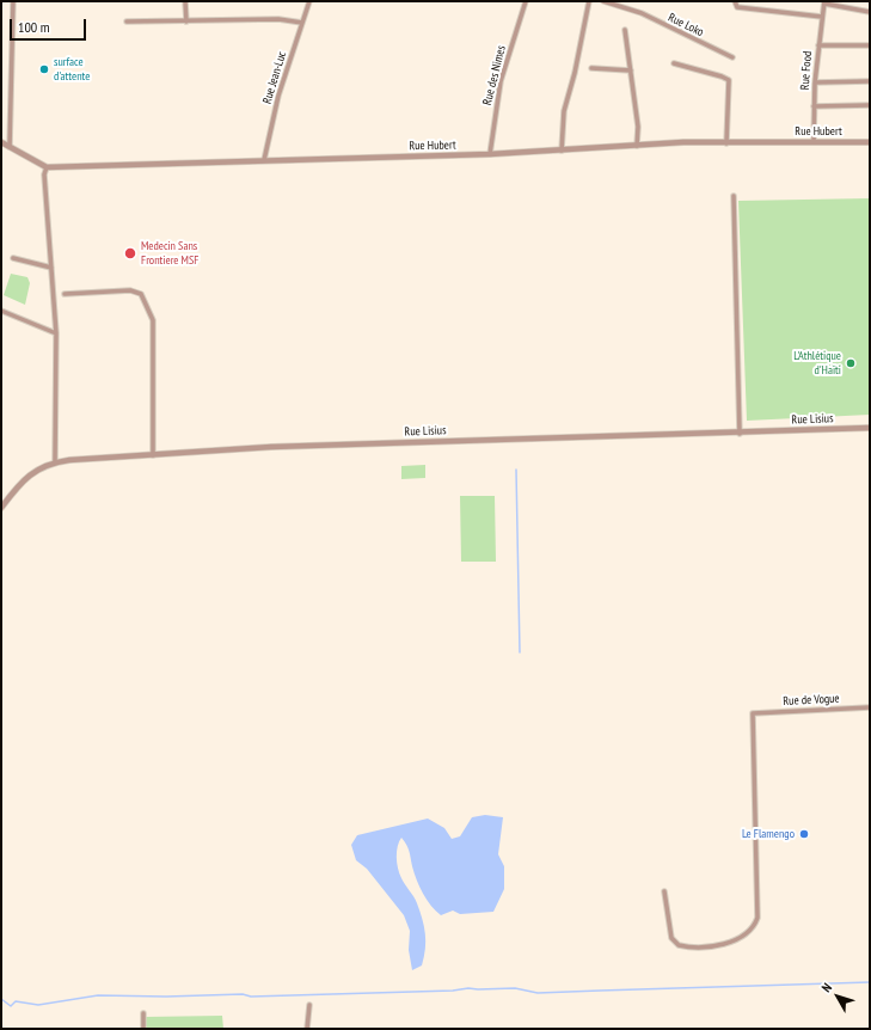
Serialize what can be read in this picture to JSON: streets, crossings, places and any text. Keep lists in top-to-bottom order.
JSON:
{
  "streets": {
    "street": [
      "Rue Loko",
      "Rue Food",
      "Rue des Nimes",
      "Rue Jean-Luc",
      "Rue Hubert",
      "Rue Lisius",
      "Rue de Vogue"
    ]
  },
  "crossings": [
    ["Rue Food", "Rue Hubert"],
    ["Rue des Nimes", "Rue Hubert"],
    ["Rue Jean-Luc", "Rue Hubert"]
  ],
  "places": [
    "surface d'attente",
    "Medecin Sans Frontiere MSF",
    "L'Athlétique d'Haïti",
    "Le Flamengo"
  ],
  "scale_bar": "100 m",
  "north": "top left"
}
